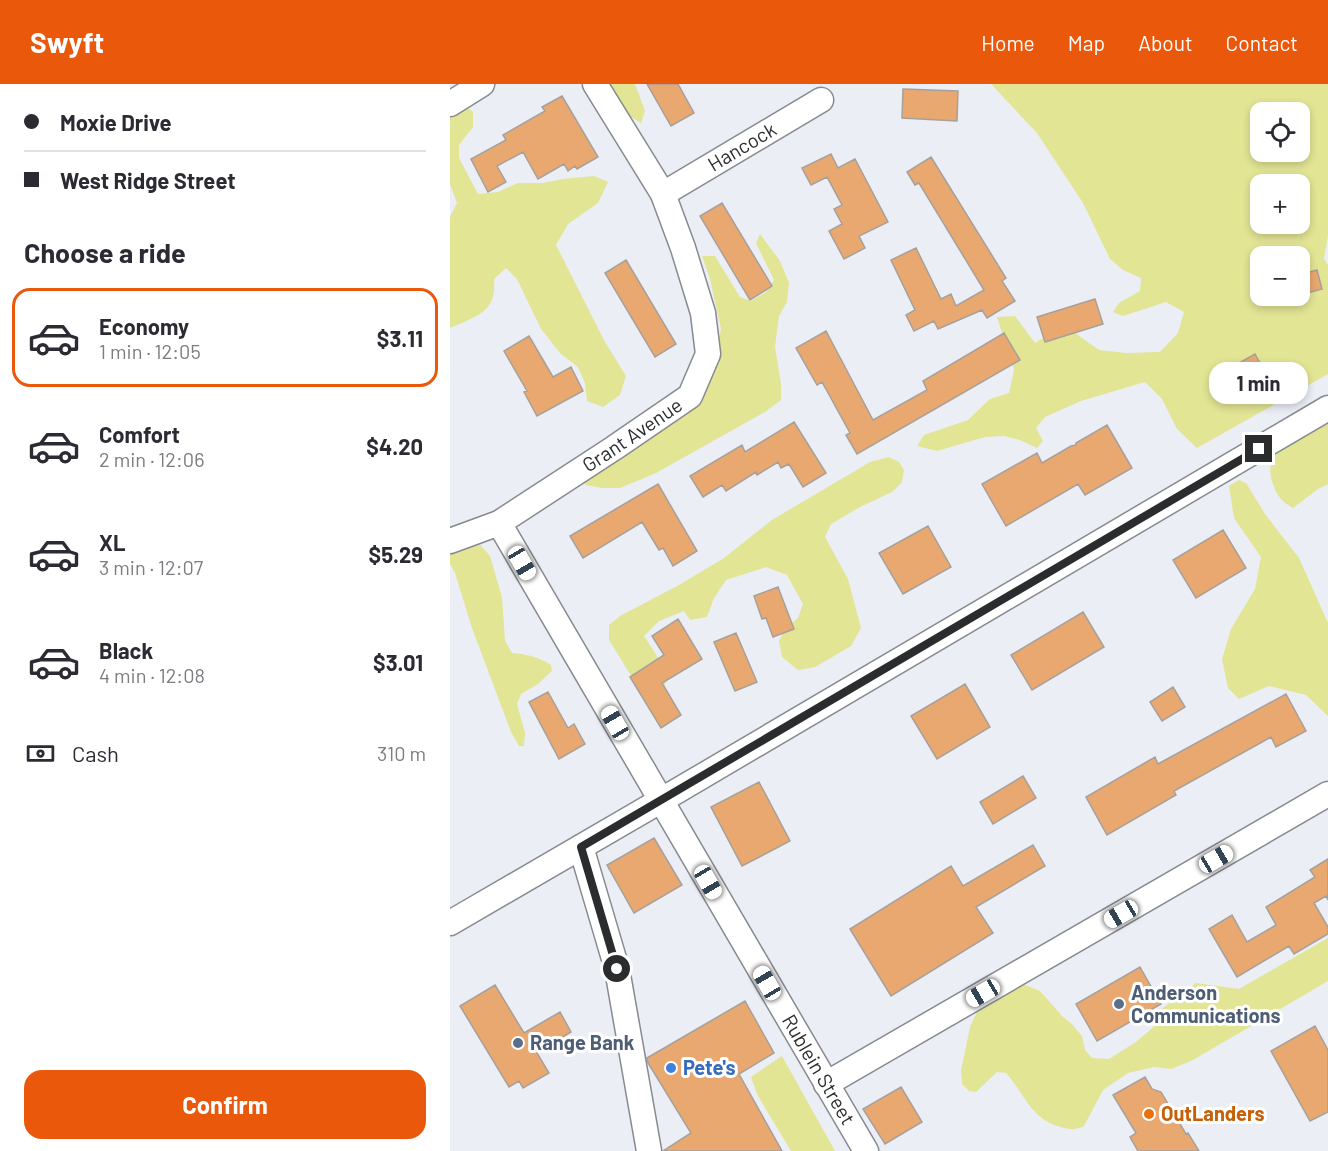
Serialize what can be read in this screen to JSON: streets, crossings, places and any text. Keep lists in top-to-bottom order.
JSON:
{
  "streets": {
    "street": ["Hancock", "Grant Avenue", "Rublein Street"]
  },
  "crossings": [
    ["Hancock", "Grant Avenue"],
    ["Grant Avenue", "Rublein Street"]
  ],
  "places": [
    "Anderson Communications",
    "Range Bank",
    "Pete's",
    "OutLanders"
  ],
  "page": {
    "header": "Swyft",
    "nav": [
      "Home",
      "Map",
      "About",
      "Contact"
    ],
    "banner": ["Moxie Drive", "West Ridge Street"],
    "map_buttons": ["+", "−"],
    "heading": "Choose a ride",
    "list": [
      {
        "name": "Economy",
        "note": "1 min · 12:05",
        "value": "$3.11"
      },
      {
        "name": "Comfort",
        "note": "2 min · 12:06",
        "value": "$4.20"
      },
      {
        "name": "XL",
        "note": "3 min · 12:07",
        "value": "$5.29"
      },
      {
        "name": "Black",
        "note": "4 min · 12:08",
        "value": "$3.01"
      }
    ],
    "bubble": "1 min",
    "pay": ["Cash", "310 m"],
    "buttons": "Confirm"
  }
}
